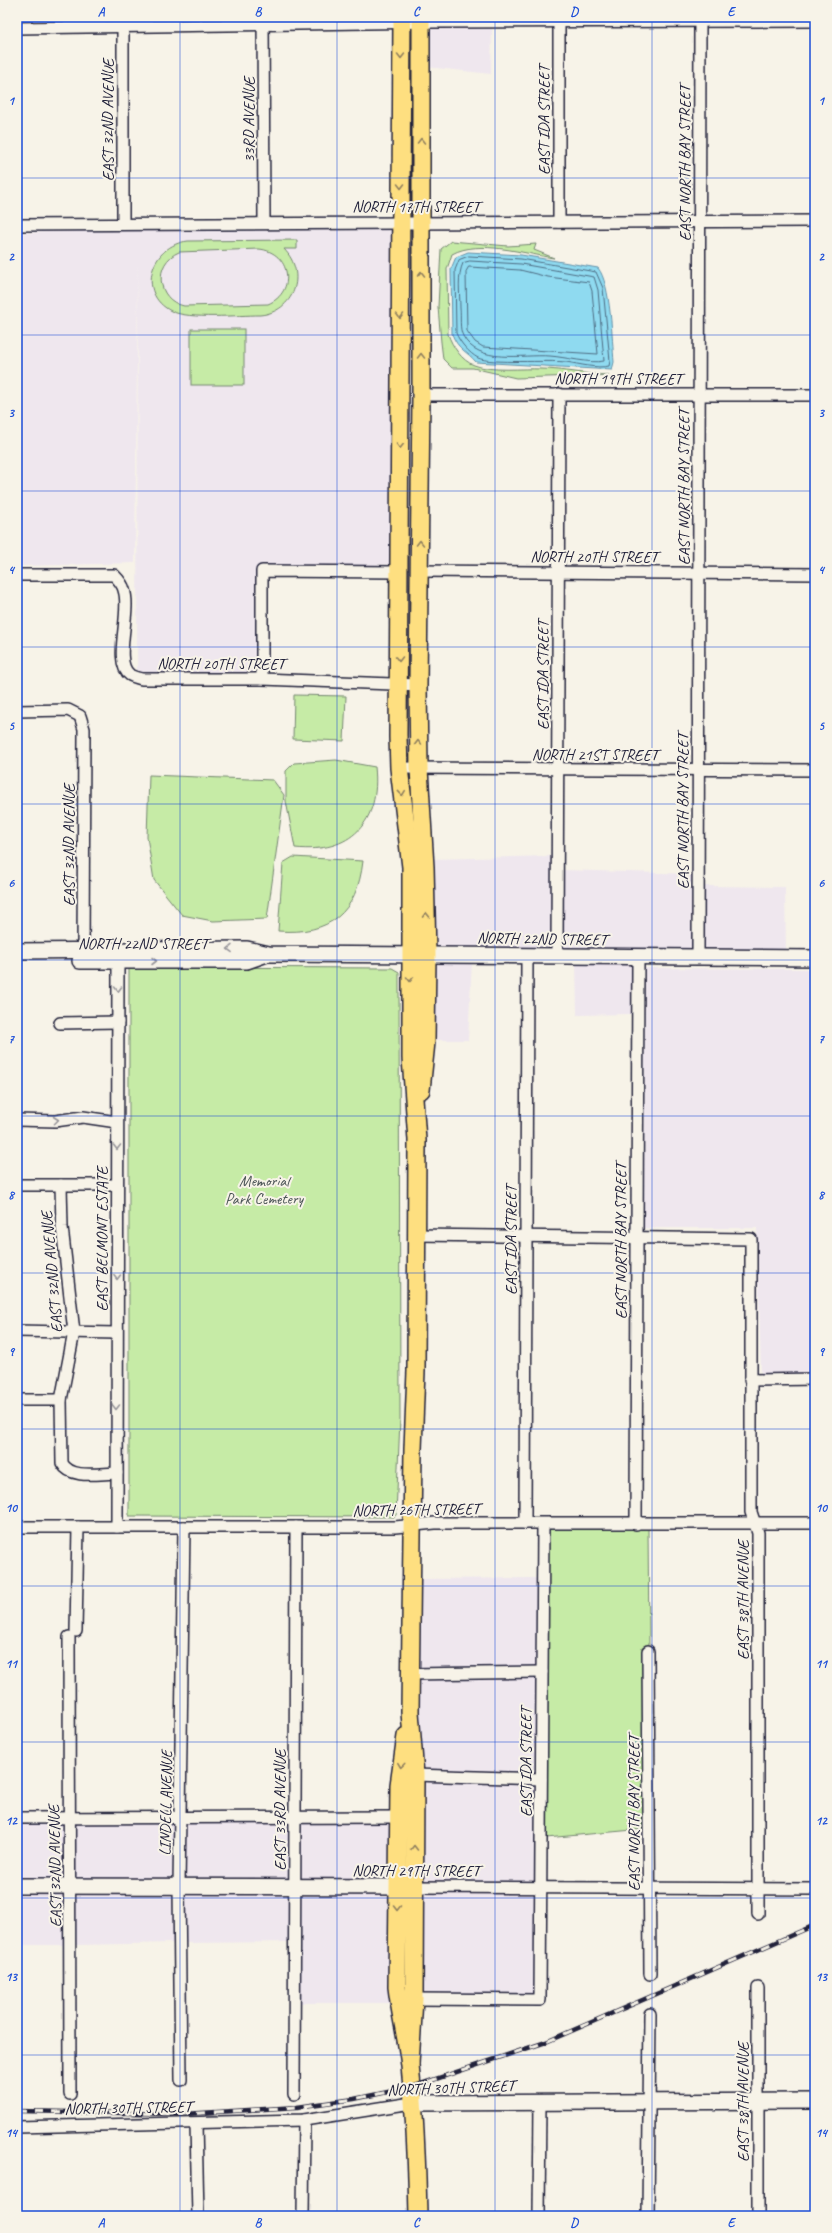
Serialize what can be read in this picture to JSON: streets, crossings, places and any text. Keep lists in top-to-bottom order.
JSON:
{
  "streets": {
    "main road": ["NORTH 22ND STREET", "NORTH 29TH STREET", "NORTH 30TH STREET"],
    "street": [
      "EAST 32ND AVENUE",
      "33RD AVENUE",
      "EAST IDA STREET",
      "EAST NORTH BAY STREET",
      "NORTH 17TH STREET",
      "NORTH 19TH STREET",
      "NORTH 20TH STREET",
      "NORTH 21ST STREET",
      "EAST BELMONT ESTATE",
      "NORTH 26TH STREET",
      "EAST 38TH AVENUE",
      "LINDELL AVENUE",
      "EAST 33RD AVENUE"
    ]
  },
  "crossings": [
    ["EAST 32ND AVENUE", "NORTH 17TH STREET"],
    ["EAST 32ND AVENUE", "NORTH 22ND STREET"],
    ["EAST 32ND AVENUE", "EAST BELMONT ESTATE"],
    ["EAST 32ND AVENUE", "NORTH 26TH STREET"],
    ["EAST 32ND AVENUE", "NORTH 29TH STREET"],
    ["33RD AVENUE", "NORTH 17TH STREET"],
    ["EAST IDA STREET", "NORTH 17TH STREET"],
    ["EAST IDA STREET", "NORTH 19TH STREET"],
    ["EAST IDA STREET", "NORTH 20TH STREET"],
    ["EAST IDA STREET", "NORTH 21ST STREET"],
    ["EAST IDA STREET", "NORTH 22ND STREET"],
    ["EAST IDA STREET", "NORTH 26TH STREET"],
    ["EAST IDA STREET", "NORTH 29TH STREET"],
    ["EAST NORTH BAY STREET", "NORTH 17TH STREET"],
    ["EAST NORTH BAY STREET", "NORTH 19TH STREET"],
    ["EAST NORTH BAY STREET", "NORTH 20TH STREET"],
    ["EAST NORTH BAY STREET", "NORTH 21ST STREET"],
    ["EAST NORTH BAY STREET", "NORTH 22ND STREET"],
    ["EAST NORTH BAY STREET", "NORTH 26TH STREET"],
    ["EAST NORTH BAY STREET", "EAST 38TH AVENUE"],
    ["EAST NORTH BAY STREET", "NORTH 29TH STREET"],
    ["NORTH 22ND STREET", "EAST BELMONT ESTATE"],
    ["EAST BELMONT ESTATE", "NORTH 26TH STREET"],
    ["NORTH 26TH STREET", "EAST 38TH AVENUE"],
    ["NORTH 26TH STREET", "LINDELL AVENUE"],
    ["NORTH 26TH STREET", "EAST 33RD AVENUE"],
    ["EAST 38TH AVENUE", "NORTH 29TH STREET"],
    ["EAST 38TH AVENUE", "NORTH 30TH STREET"],
    ["LINDELL AVENUE", "NORTH 29TH STREET"],
    ["EAST 33RD AVENUE", "NORTH 29TH STREET"]
  ],
  "one_way": ["EAST BELMONT ESTATE"],
  "parks": ["Memorial Park Cemetery"],
  "grid": {
    "columns": [
      "A",
      "B",
      "C",
      "D",
      "E"
    ],
    "rows": [
      "1",
      "2",
      "3",
      "4",
      "5",
      "6",
      "7",
      "8",
      "9",
      "10",
      "11",
      "12",
      "13",
      "14"
    ]
  }
}
